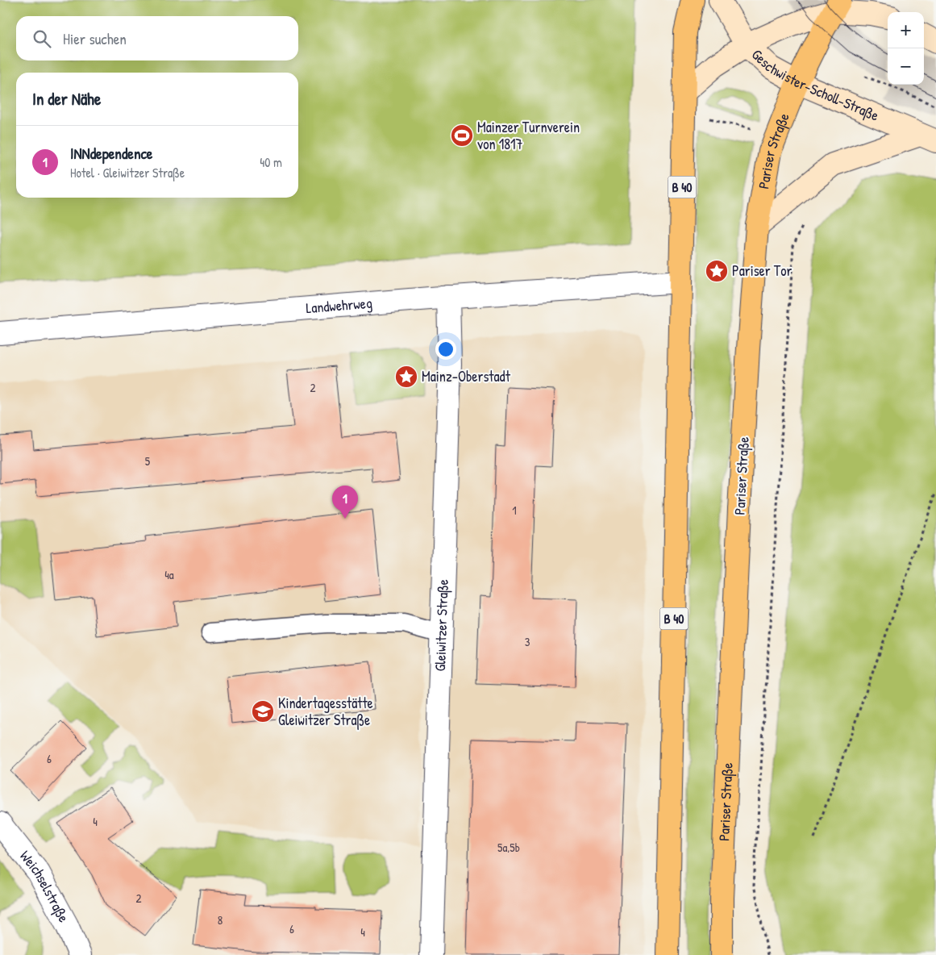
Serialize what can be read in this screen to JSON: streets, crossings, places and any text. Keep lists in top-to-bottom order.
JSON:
{
  "streets": {
    "main road": ["Geschwister-Scholl-Straße", "Pariser Straße", "B 40"],
    "street": ["Landwehrweg", "Gleiwitzer Straße", "Weichselstraße"]
  },
  "crossings": [
    ["Geschwister-Scholl-Straße", "Pariser Straße"],
    ["B 40", "Landwehrweg"],
    ["Landwehrweg", "Gleiwitzer Straße"]
  ],
  "places": {
    "sports": ["Mainzer Turnverein von 1817"],
    "place": ["Pariser Tor", "Mainz-Oberstadt"],
    "school or university": ["Kindertagesstätte Gleiwitzer Straße"]
  },
  "house_numbers": [
    "2",
    "5",
    "1",
    "4a",
    "3",
    "6",
    "4",
    "5a,5b",
    "2",
    "8",
    "6",
    "4"
  ],
  "page": {
    "map_buttons": ["+", "−"],
    "search": "Hier suchen",
    "heading": "In der Nähe",
    "list": [
      {
        "mark": "1",
        "name": "INNdependence",
        "note": "Hotel · Gleiwitzer Straße",
        "value": "40 m"
      }
    ],
    "pins": "1"
  }
}
